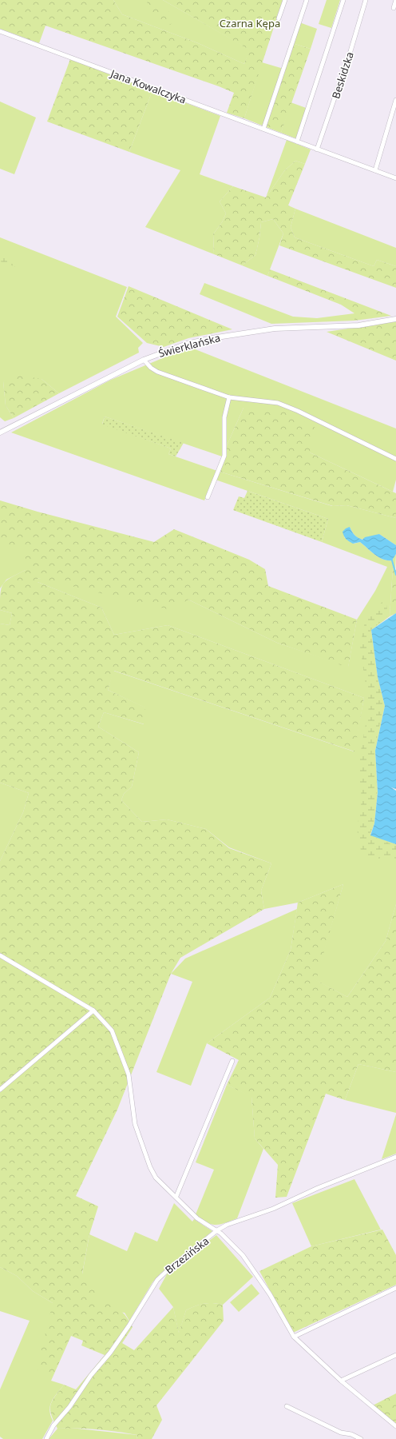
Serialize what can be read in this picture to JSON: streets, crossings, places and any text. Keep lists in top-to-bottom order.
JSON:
{
  "streets": {
    "street": [
      "Beskidzka",
      "Jana Kowalczyka",
      "Świerklańska",
      "Brzezińska"
    ]
  },
  "crossings": [
    ["Beskidzka", "Jana Kowalczyka"]
  ],
  "parks": ["Czarna Kępa"]
}
